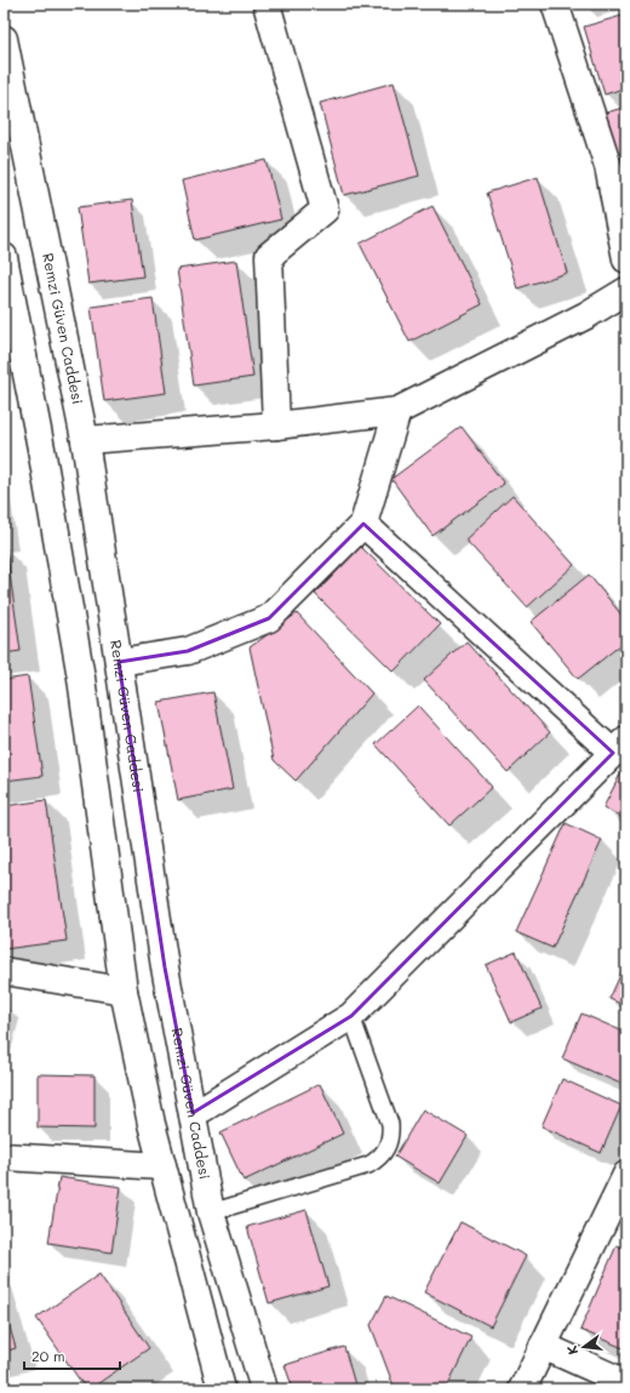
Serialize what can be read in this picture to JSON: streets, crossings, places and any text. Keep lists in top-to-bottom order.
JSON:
{
  "streets": {
    "street": ["Remzi Güven Caddesi"]
  },
  "scale_bar": "20 m",
  "north": "left"
}
